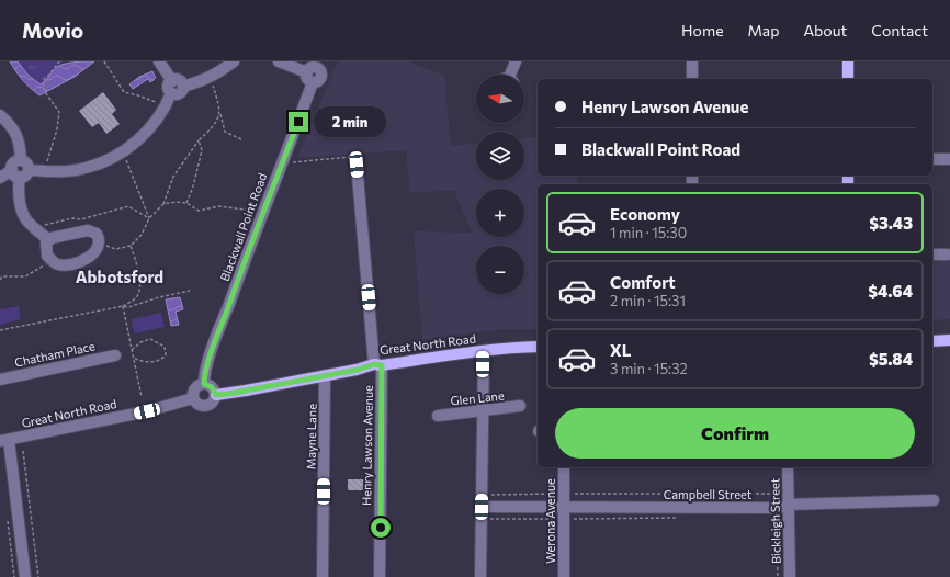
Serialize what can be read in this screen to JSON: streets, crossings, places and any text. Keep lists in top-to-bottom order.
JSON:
{
  "streets": {
    "main road": ["Great North Road"],
    "street": [
      "Blackwall Point Road",
      "Chatham Place",
      "Glen Lane",
      "Mayne Lane",
      "Henry Lawson Avenue",
      "Campbell Street",
      "Werona Avenue",
      "Bickleigh Street"
    ]
  },
  "crossings": [
    ["Blackwall Point Road", "Great North Road"],
    ["Great North Road", "Mayne Lane"],
    ["Great North Road", "Henry Lawson Avenue"],
    ["Campbell Street", "Werona Avenue"],
    ["Campbell Street", "Bickleigh Street"]
  ],
  "districts": ["Abbotsford"],
  "north": "left",
  "page": {
    "header": "Movio",
    "nav": [
      "Home",
      "Map",
      "About",
      "Contact"
    ],
    "map_buttons": ["+", "−"],
    "banner": ["Henry Lawson Avenue", "Blackwall Point Road"],
    "bubble": "2 min",
    "list": [
      {
        "name": "Economy",
        "note": "1 min · 15:30",
        "value": "$3.43"
      },
      {
        "name": "Comfort",
        "note": "2 min · 15:31",
        "value": "$4.64"
      },
      {
        "name": "XL",
        "note": "3 min · 15:32",
        "value": "$5.84"
      }
    ],
    "buttons": "Confirm"
  }
}
